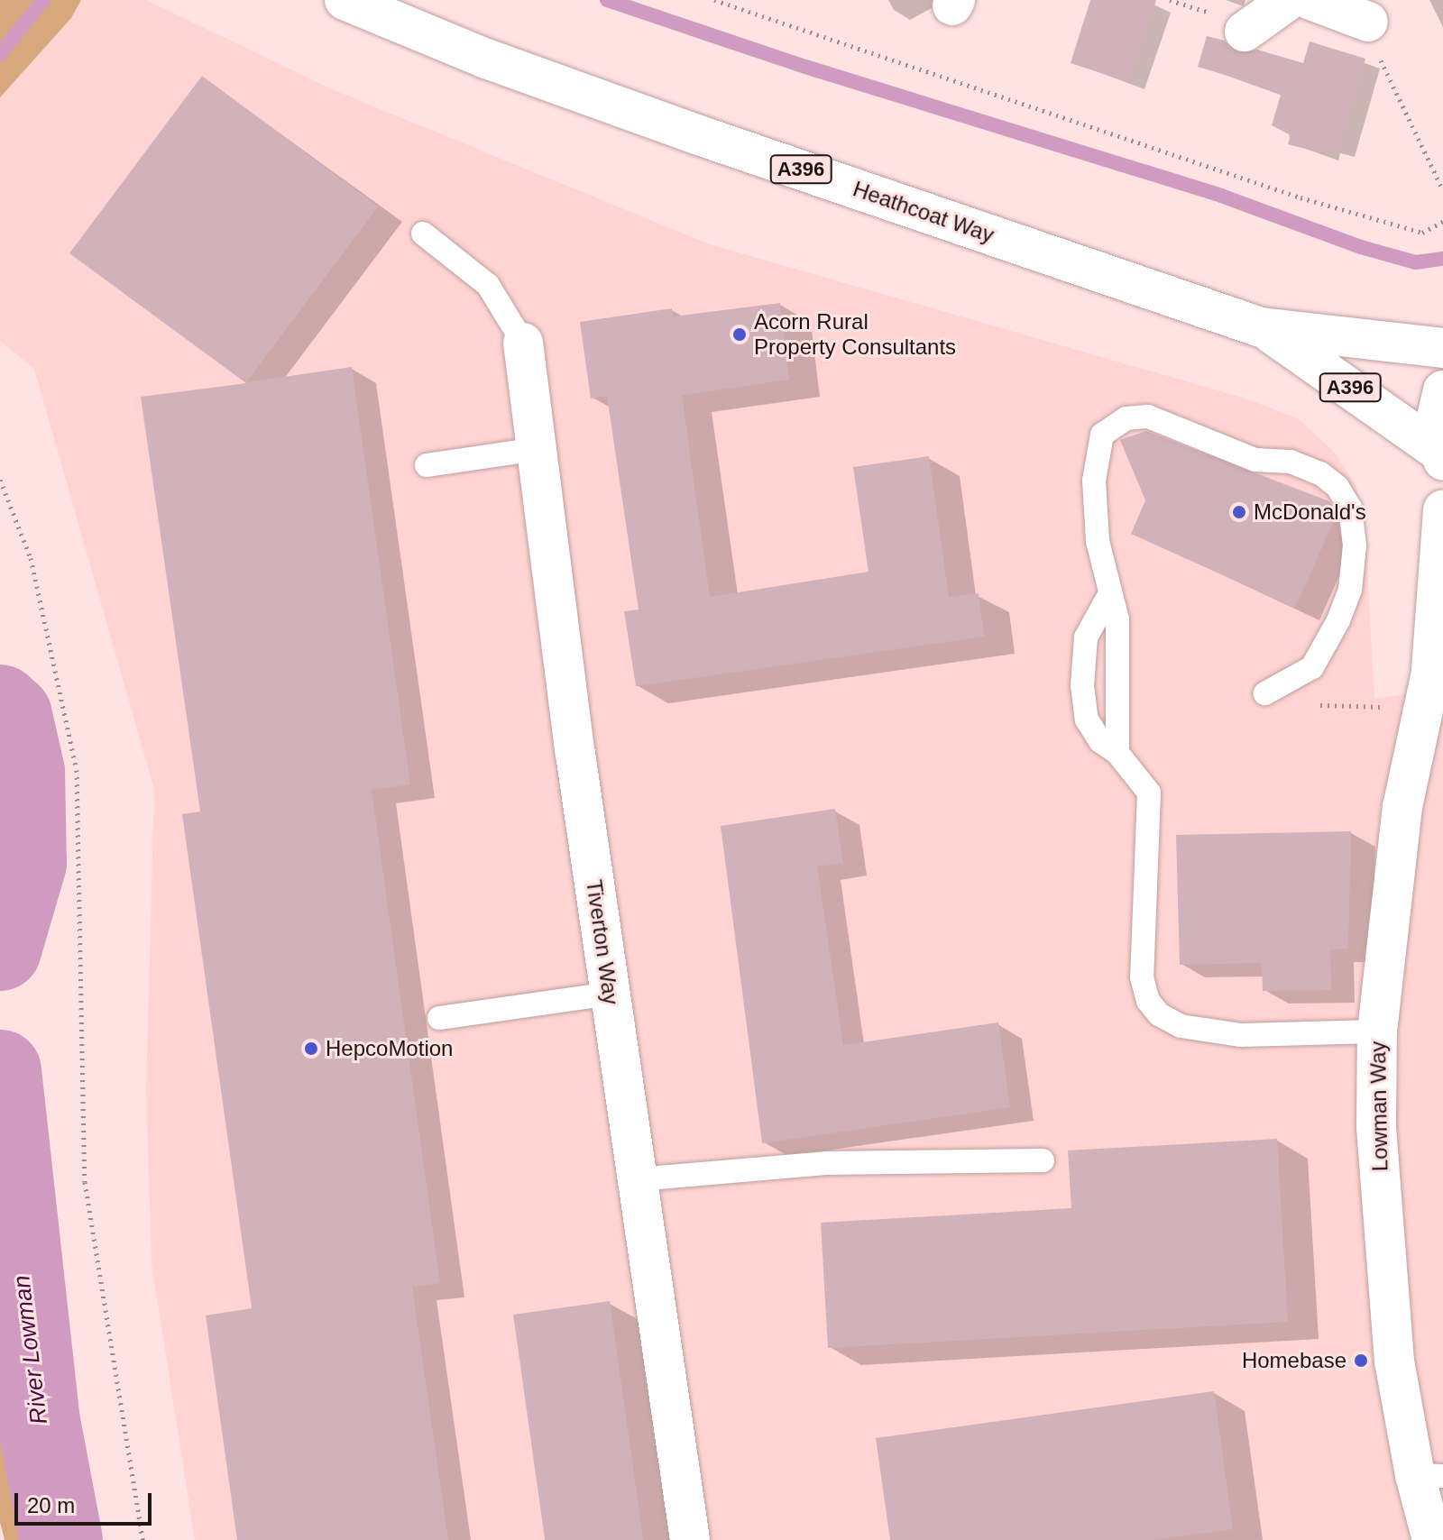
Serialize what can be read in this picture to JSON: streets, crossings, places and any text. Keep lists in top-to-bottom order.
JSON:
{
  "streets": {
    "street": [
      "A396",
      "Heathcoat Way",
      "Tiverton Way",
      "Lowman Way"
    ]
  },
  "water": ["River Lowman"],
  "places": [
    "Acorn Rural Property Consultants",
    "McDonald's",
    "HepcoMotion",
    "Homebase"
  ],
  "scale_bar": "20 m"
}
